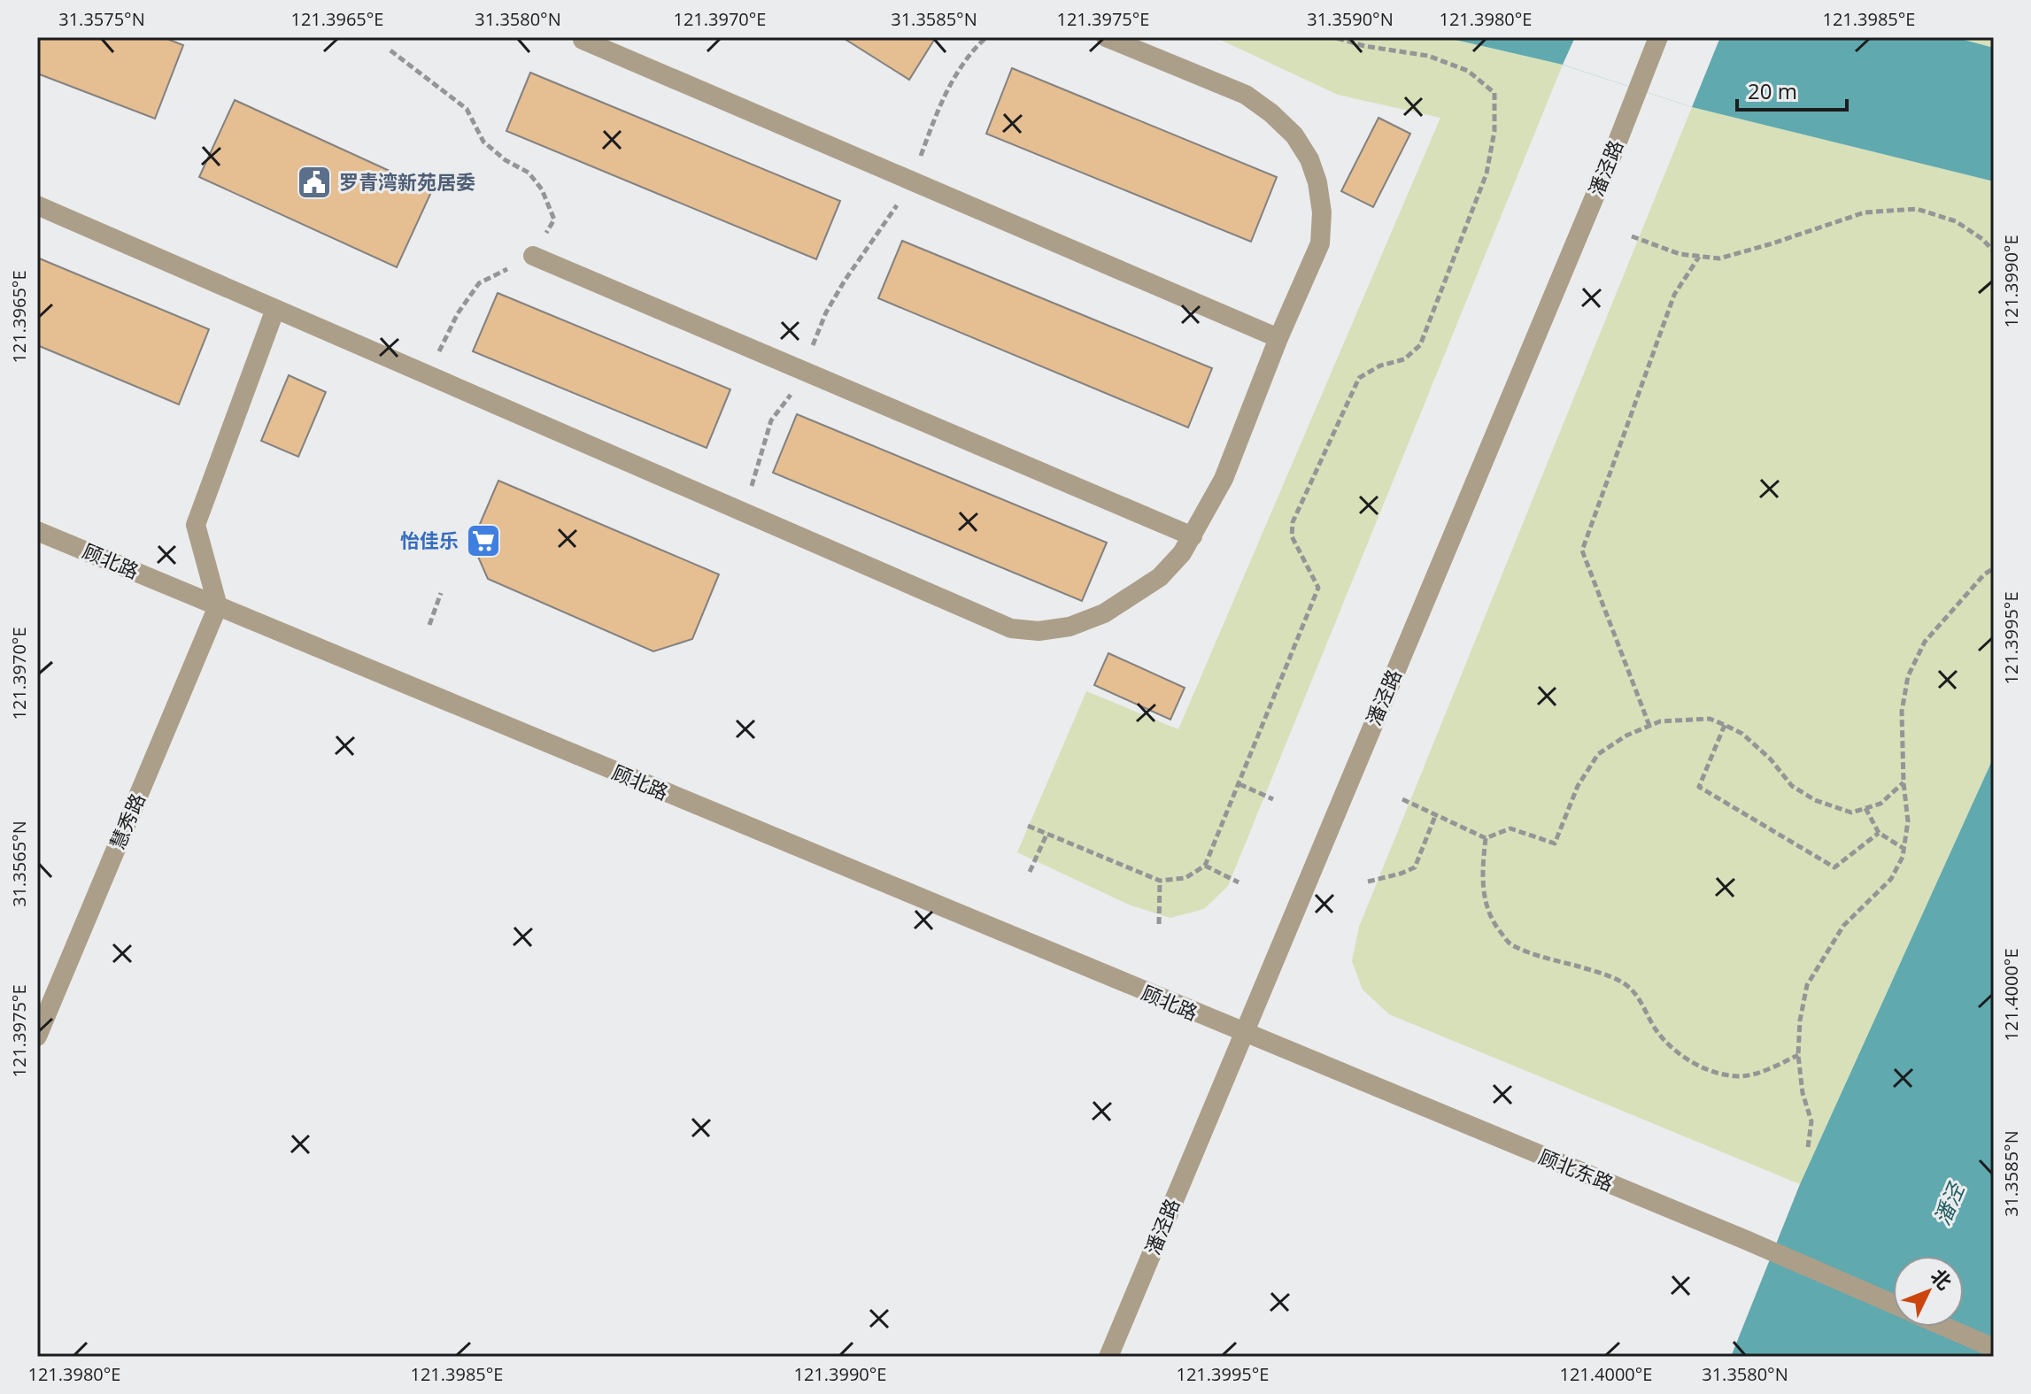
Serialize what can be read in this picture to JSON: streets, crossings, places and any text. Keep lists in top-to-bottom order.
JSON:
{
  "streets": {
    "street": [
      "潘泾路",
      "顾北路",
      "慧秀路",
      "顾北东路"
    ]
  },
  "crossings": [
    ["潘泾路", "顾北路"],
    ["潘泾路", "顾北东路"],
    ["顾北路", "慧秀路"],
    ["顾北路", "顾北东路"]
  ],
  "water": ["潘泾"],
  "places": {
    "public building": ["罗青湾新苑居委"],
    "supermarket": ["怡佳乐"]
  },
  "scale_bar": "20 m",
  "north": "top right",
  "coordinates": [
    "31.3575°N",
    "121.3965°E",
    "31.3580°N",
    "121.3970°E",
    "31.3585°N",
    "121.3975°E",
    "31.3590°N",
    "121.3980°E",
    "121.3985°E",
    "121.3990°E",
    "121.3995°E",
    "31.3565°N",
    "121.4000°E"
  ]
}
